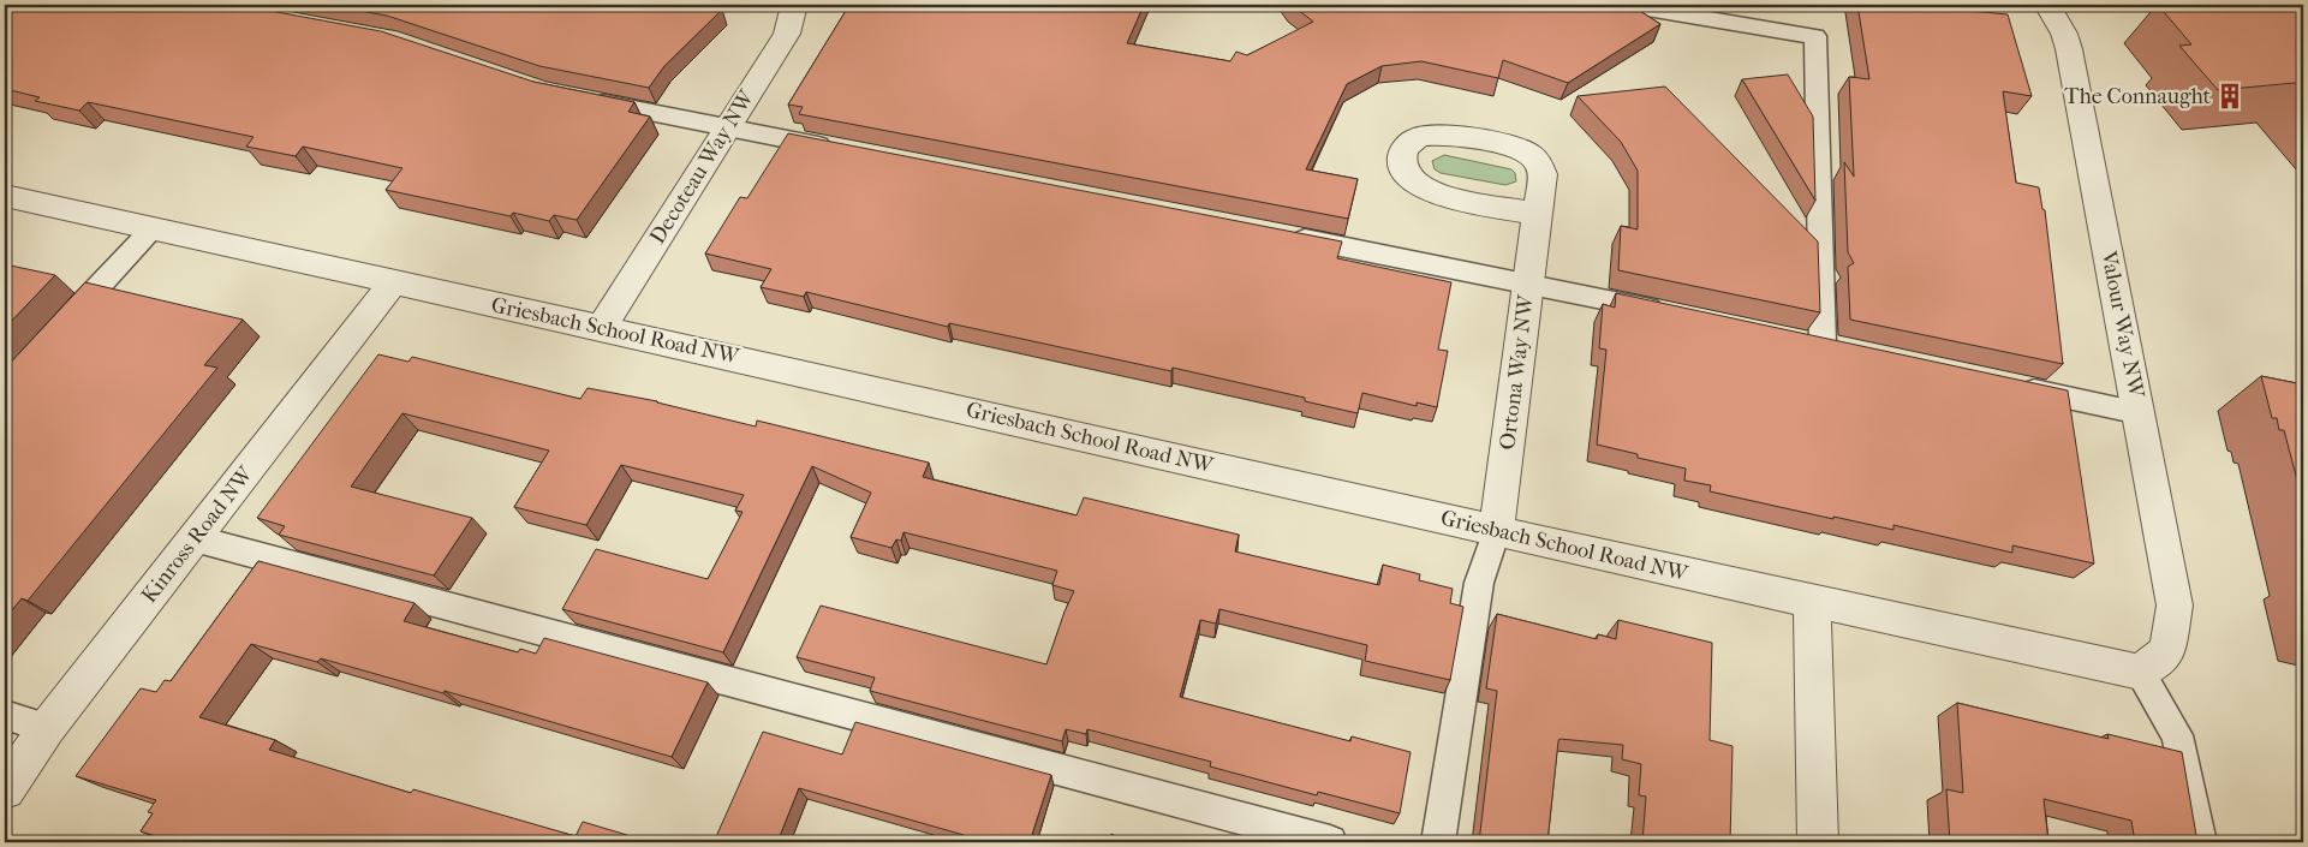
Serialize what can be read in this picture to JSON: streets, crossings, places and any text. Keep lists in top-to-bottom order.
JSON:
{
  "streets": {
    "street": [
      "Decoteau Way NW",
      "Valour Way NW",
      "Griesbach School Road NW",
      "Ortona Way NW",
      "Kinross Road NW"
    ]
  },
  "crossings": [
    ["Decoteau Way NW", "Griesbach School Road NW"],
    ["Valour Way NW", "Griesbach School Road NW"],
    ["Griesbach School Road NW", "Ortona Way NW"],
    ["Griesbach School Road NW", "Kinross Road NW"]
  ],
  "places": {
    "building": ["The Connaught"]
  }
}
